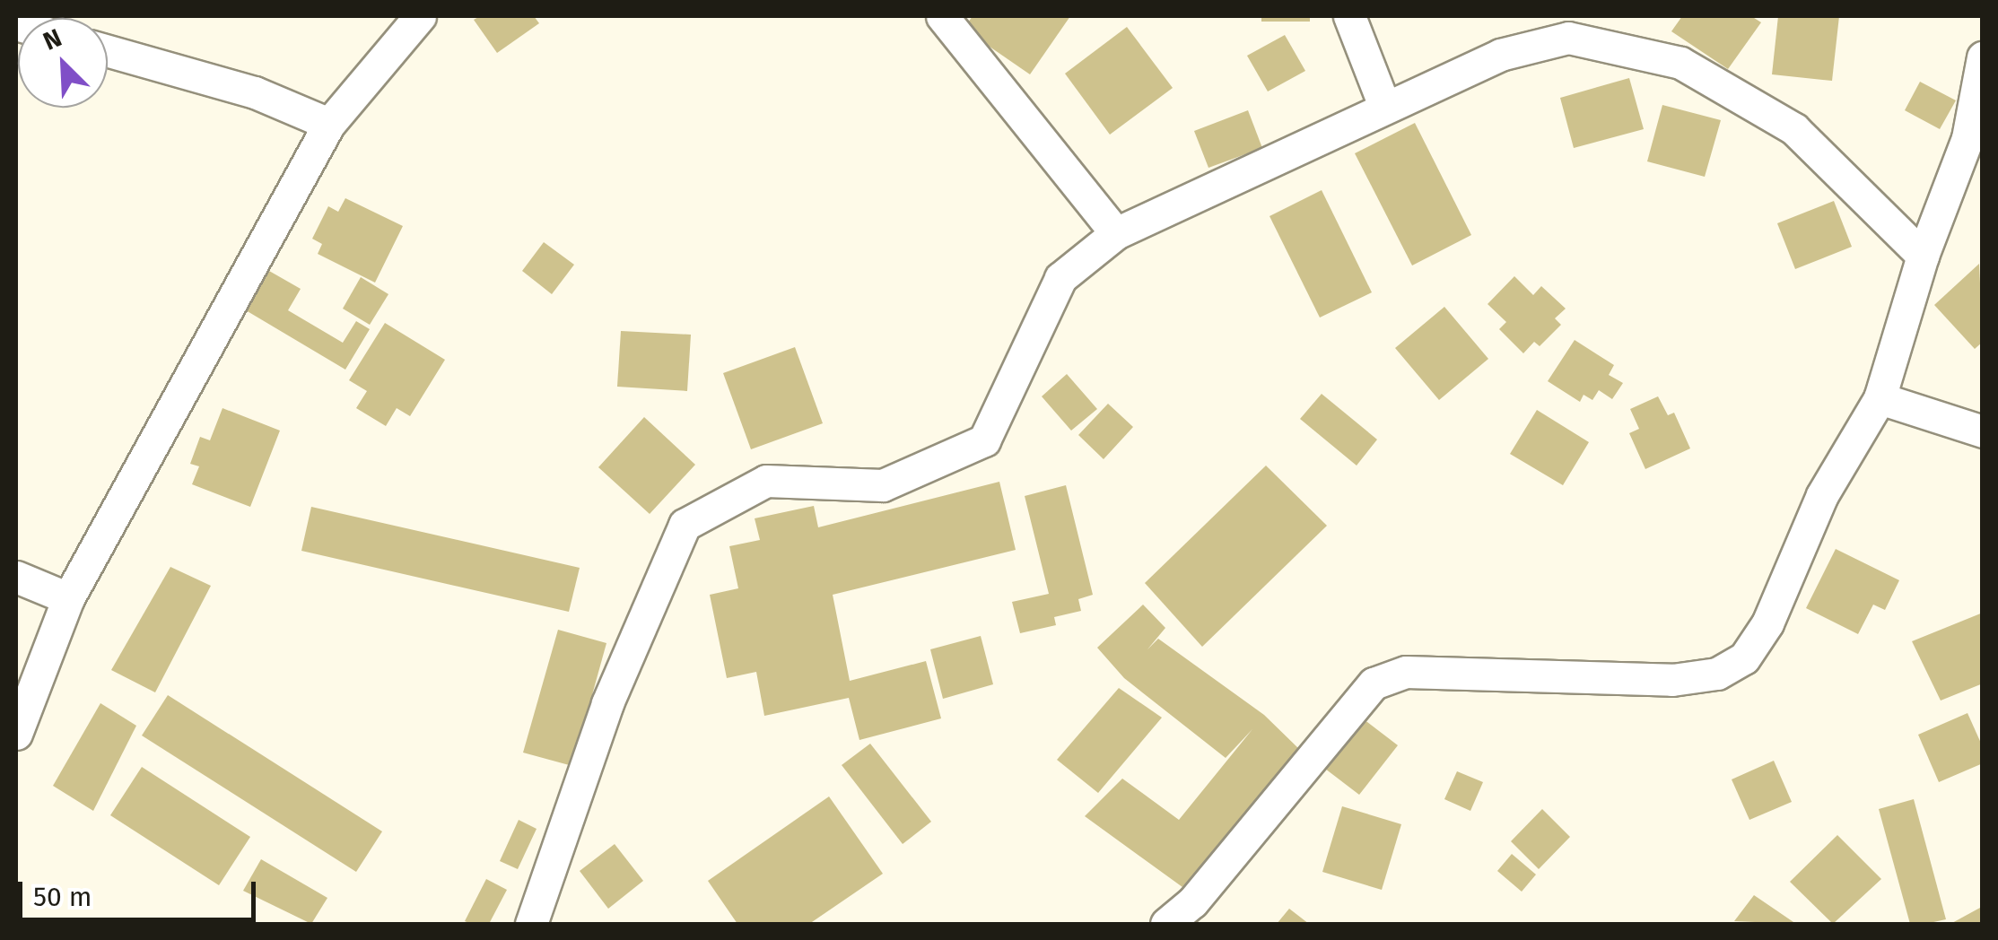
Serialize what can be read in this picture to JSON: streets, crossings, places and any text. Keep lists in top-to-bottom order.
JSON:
{
  "scale_bar": "50 m",
  "north": "top left"
}
